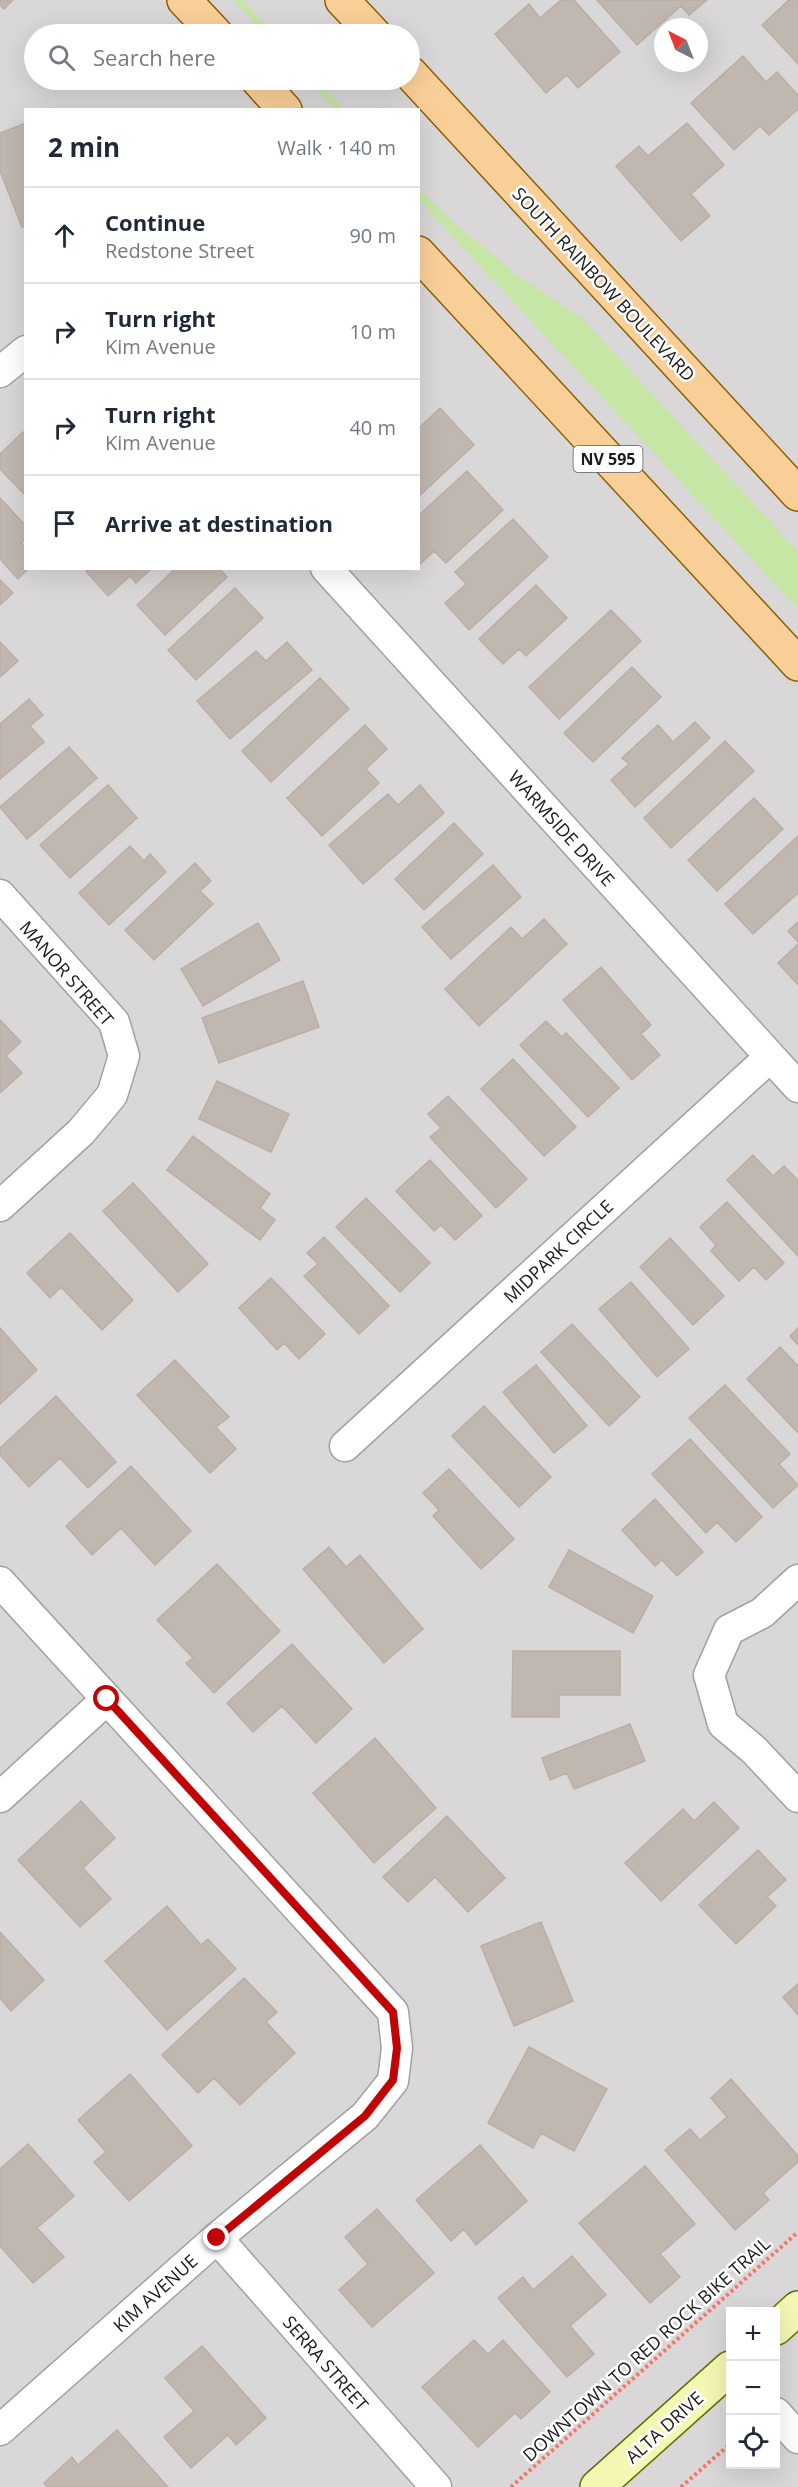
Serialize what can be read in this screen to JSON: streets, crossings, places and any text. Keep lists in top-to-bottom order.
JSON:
{
  "streets": {
    "main road": ["SOUTH RAINBOW BOULEVARD", "NV 595", "ALTA DRIVE"],
    "street": [
      "WARMSIDE DRIVE",
      "MANOR STREET",
      "MIDPARK CIRCLE",
      "KIM AVENUE",
      "SERRA STREET"
    ],
    "path": ["DOWNTOWN TO RED ROCK BIKE TRAIL"]
  },
  "crossings": [
    ["WARMSIDE DRIVE", "MIDPARK CIRCLE"],
    ["KIM AVENUE", "SERRA STREET"]
  ],
  "north": "top left",
  "page": {
    "search": "Search here",
    "heading": ["2 min", "Walk · 140 m"],
    "list": [
      ["Continue", "Redstone Street", "90 m"],
      ["Turn right", "Kim Avenue", "10 m"],
      ["Turn right", "Kim Avenue", "40 m"],
      "Arrive at destination"
    ],
    "map_buttons": ["+", "−"]
  }
}
